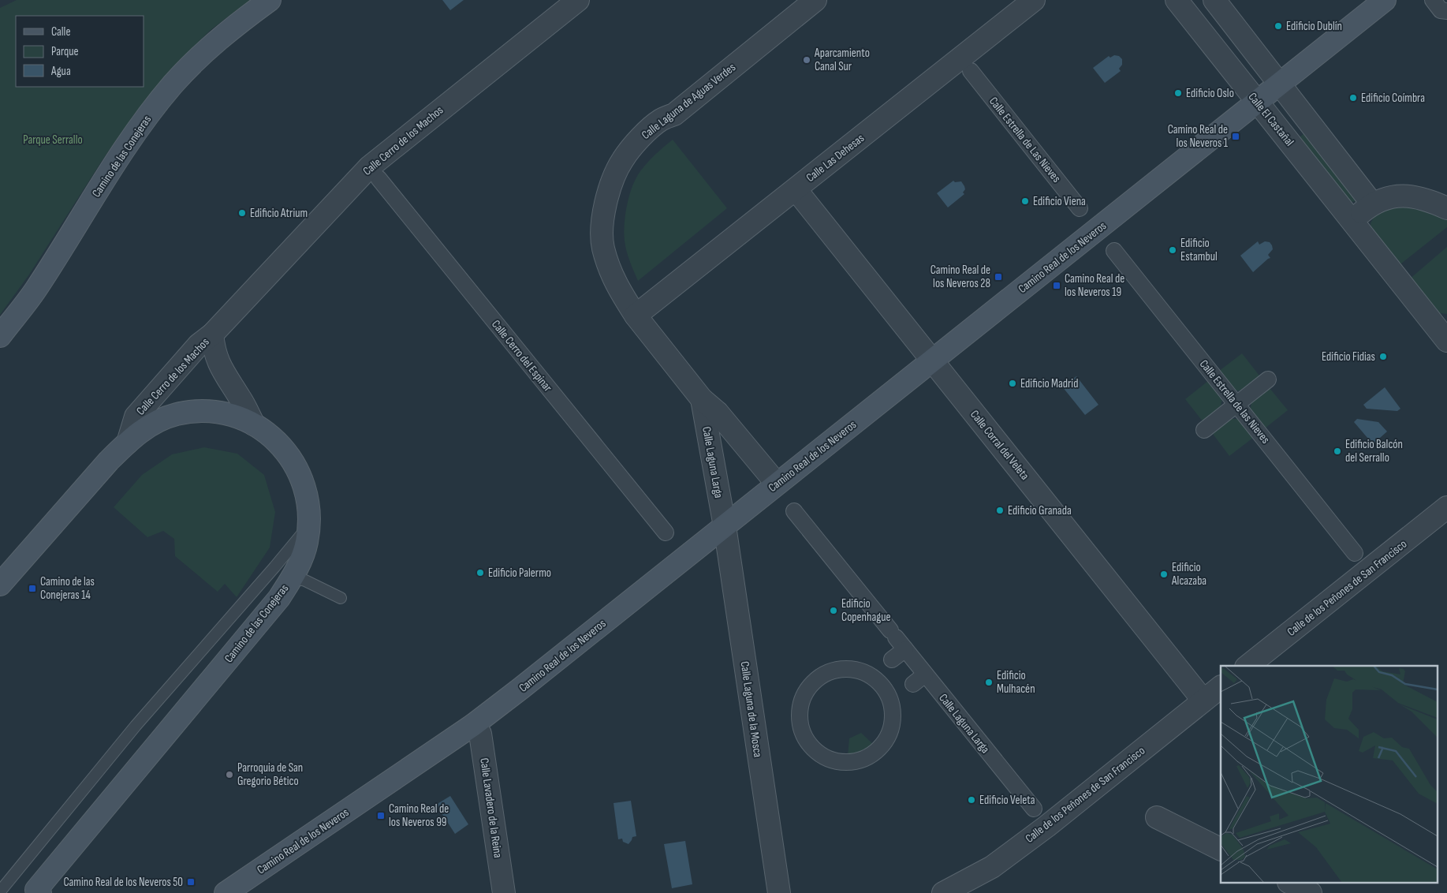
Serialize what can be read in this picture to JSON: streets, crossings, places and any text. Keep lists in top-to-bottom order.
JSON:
{
  "streets": {
    "main road": ["Camino de las Conejeras", "Camino Real de los Neveros"],
    "street": [
      "Calle Laguna de Aguas Verdes",
      "Calle El Castañal",
      "Calle Estrella de Las Nieves",
      "Calle Cerro de los Machos",
      "Calle Las Dehesas",
      "Calle Cerro del Espinar",
      "Calle Estrella de las Nieves",
      "Calle Corral del Veleta",
      "Calle Laguna Larga",
      "Calle de los Peñones de San Francisco",
      "Calle Laguna de la Mosca",
      "Calle Lavadero de la Reina"
    ]
  },
  "crossings": [
    ["Calle Laguna de Aguas Verdes", "Calle Las Dehesas"],
    ["Calle Laguna de Aguas Verdes", "Calle Laguna Larga"],
    ["Calle El Castañal", "Camino Real de los Neveros"],
    ["Calle Cerro de los Machos", "Camino de las Conejeras"],
    ["Calle Las Dehesas", "Calle Corral del Veleta"],
    ["Calle Las Dehesas", "Calle Laguna Larga"],
    ["Camino Real de los Neveros", "Calle Corral del Veleta"],
    ["Camino Real de los Neveros", "Calle Laguna Larga"],
    ["Camino Real de los Neveros", "Calle Laguna de la Mosca"],
    ["Camino Real de los Neveros", "Calle Lavadero de la Reina"],
    ["Calle Corral del Veleta", "Calle de los Peñones de San Francisco"],
    ["Calle Laguna Larga", "Calle Laguna de la Mosca"]
  ],
  "parks": ["Parque Serrallo"],
  "places": {
    "other": [
      "Edificio Dublín",
      "Aparcamiento Canal Sur",
      "Edificio Oslo",
      "Edificio Coímbra",
      "Edificio Viena",
      "Edificio Atrium",
      "Edificio Estambul",
      "Edificio Fidias",
      "Edificio Madrid",
      "Edificio Balcón del Serrallo",
      "Edificio Granada",
      "Edificio Palermo",
      "Edificio Alcazaba",
      "Edificio Copenhague",
      "Edificio Mulhacén",
      "Parroquia de San Gregorio Bético",
      "Edificio Veleta"
    ],
    "transit": [
      "Camino Real de los Neveros 1",
      "Camino Real de los Neveros 28",
      "Camino Real de los Neveros 19",
      "Camino de las Conejeras 14",
      "Camino Real de los Neveros 99",
      "Camino Real de los Neveros 50"
    ]
  },
  "legend": ["Calle", "Parque", "Agua"]
}
